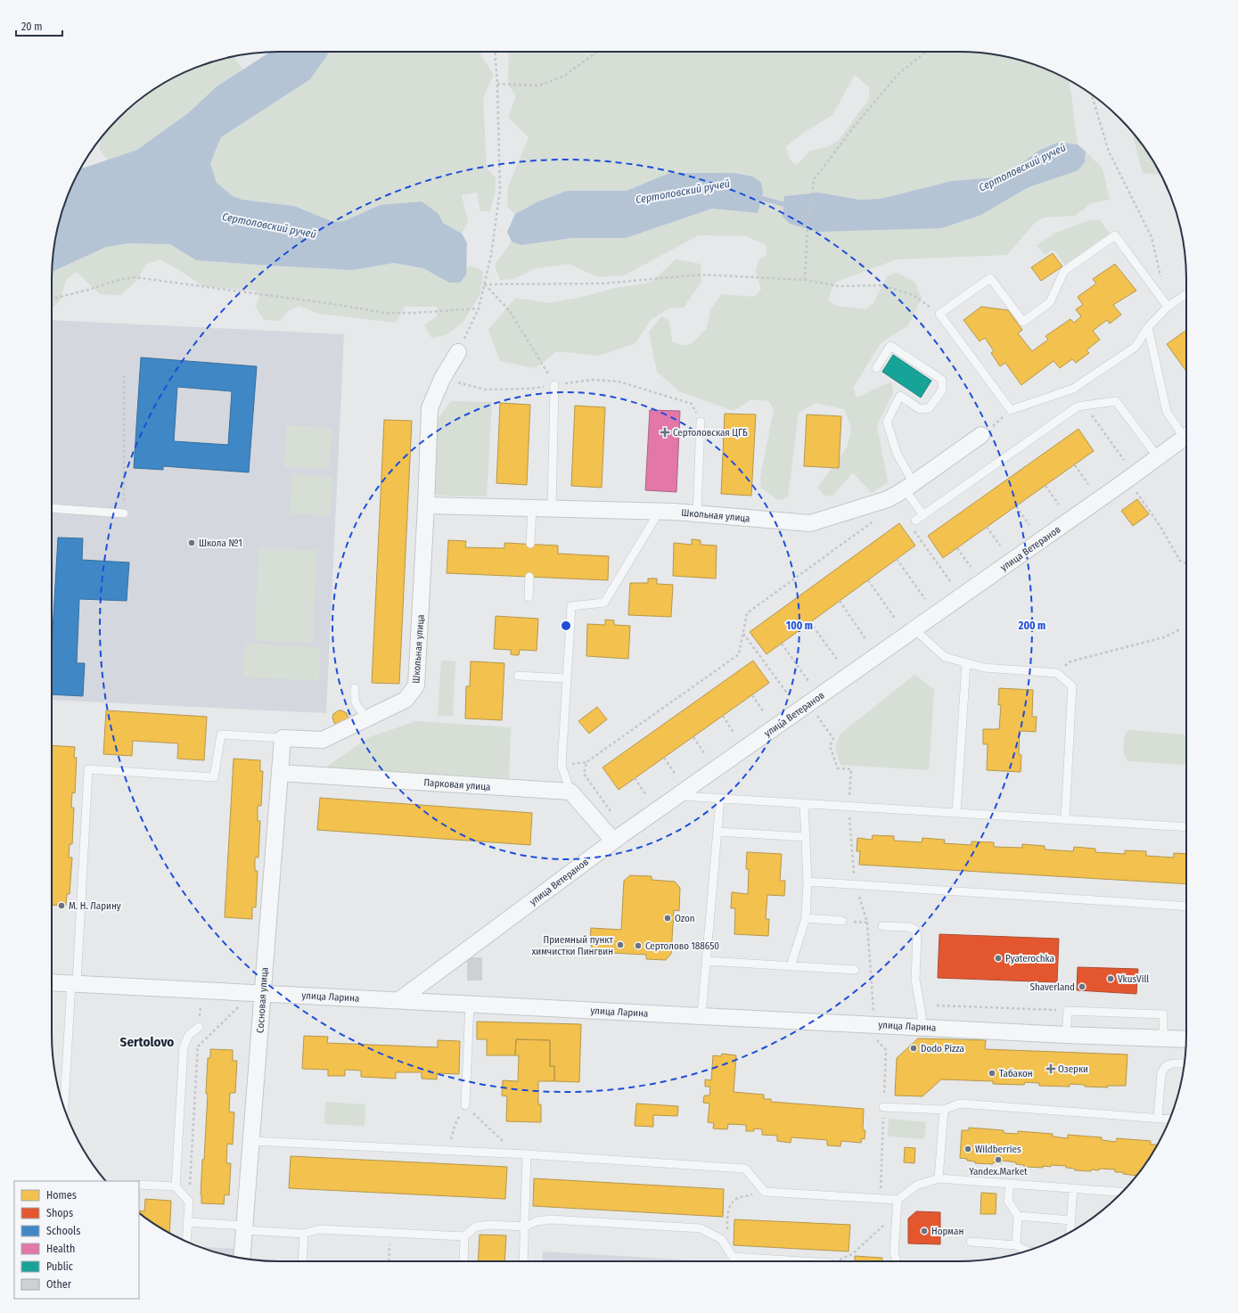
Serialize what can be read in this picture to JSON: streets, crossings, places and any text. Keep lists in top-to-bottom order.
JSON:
{
  "streets": {
    "street": [
      "Школьная улица",
      "улица Ветеранов",
      "Парковая улица",
      "улица Ларина",
      "Сосновая улица"
    ]
  },
  "crossings": [
    ["Школьная улица", "Сосновая улица"],
    ["улица Ветеранов", "улица Ларина"],
    ["Парковая улица", "Сосновая улица"],
    ["улица Ларина", "Сосновая улица"]
  ],
  "districts": ["Sertolovo"],
  "water": ["Сертоловский ручей"],
  "places": {
    "health": ["Сертоловская ЦГБ", "Озерки"],
    "other": [
      "Школа №1",
      "М. Н. Ларину",
      "Ozon",
      "Приемный пункт химчистки Пингвин",
      "Сертолово 188650",
      "Pyaterochka",
      "VkusVill",
      "Shaverland",
      "Dodo Pizza",
      "Табакон",
      "Wildberries",
      "Yandex.Market",
      "Норман"
    ]
  },
  "legend": [
    "Homes",
    "Shops",
    "Schools",
    "Health",
    "Public",
    "Other"
  ],
  "scale_bar": "20 m",
  "rings": ["100 m", "200 m"]
}
